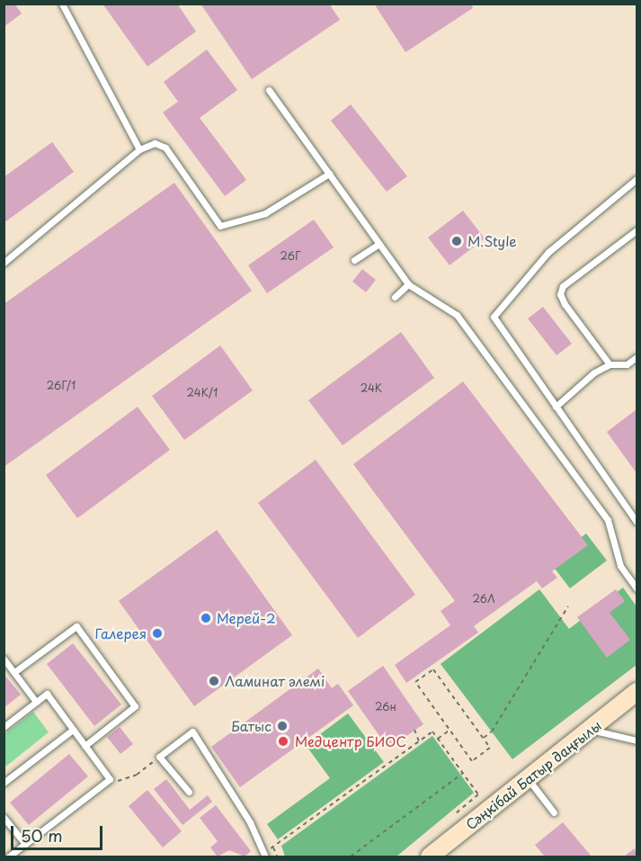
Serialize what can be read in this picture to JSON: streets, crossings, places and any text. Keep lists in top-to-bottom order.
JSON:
{
  "streets": {
    "main road": ["Сәңкібай Батыр даңғылы"]
  },
  "places": [
    "M.Style",
    "Мерей-2",
    "Галерея",
    "Ламинат әлемі",
    "Батыс",
    "Медцентр БИОС"
  ],
  "house_numbers": [
    "26Г",
    "26Г/1",
    "24К",
    "24К/1",
    "26Л",
    "26н"
  ],
  "scale_bar": "50 m"
}
